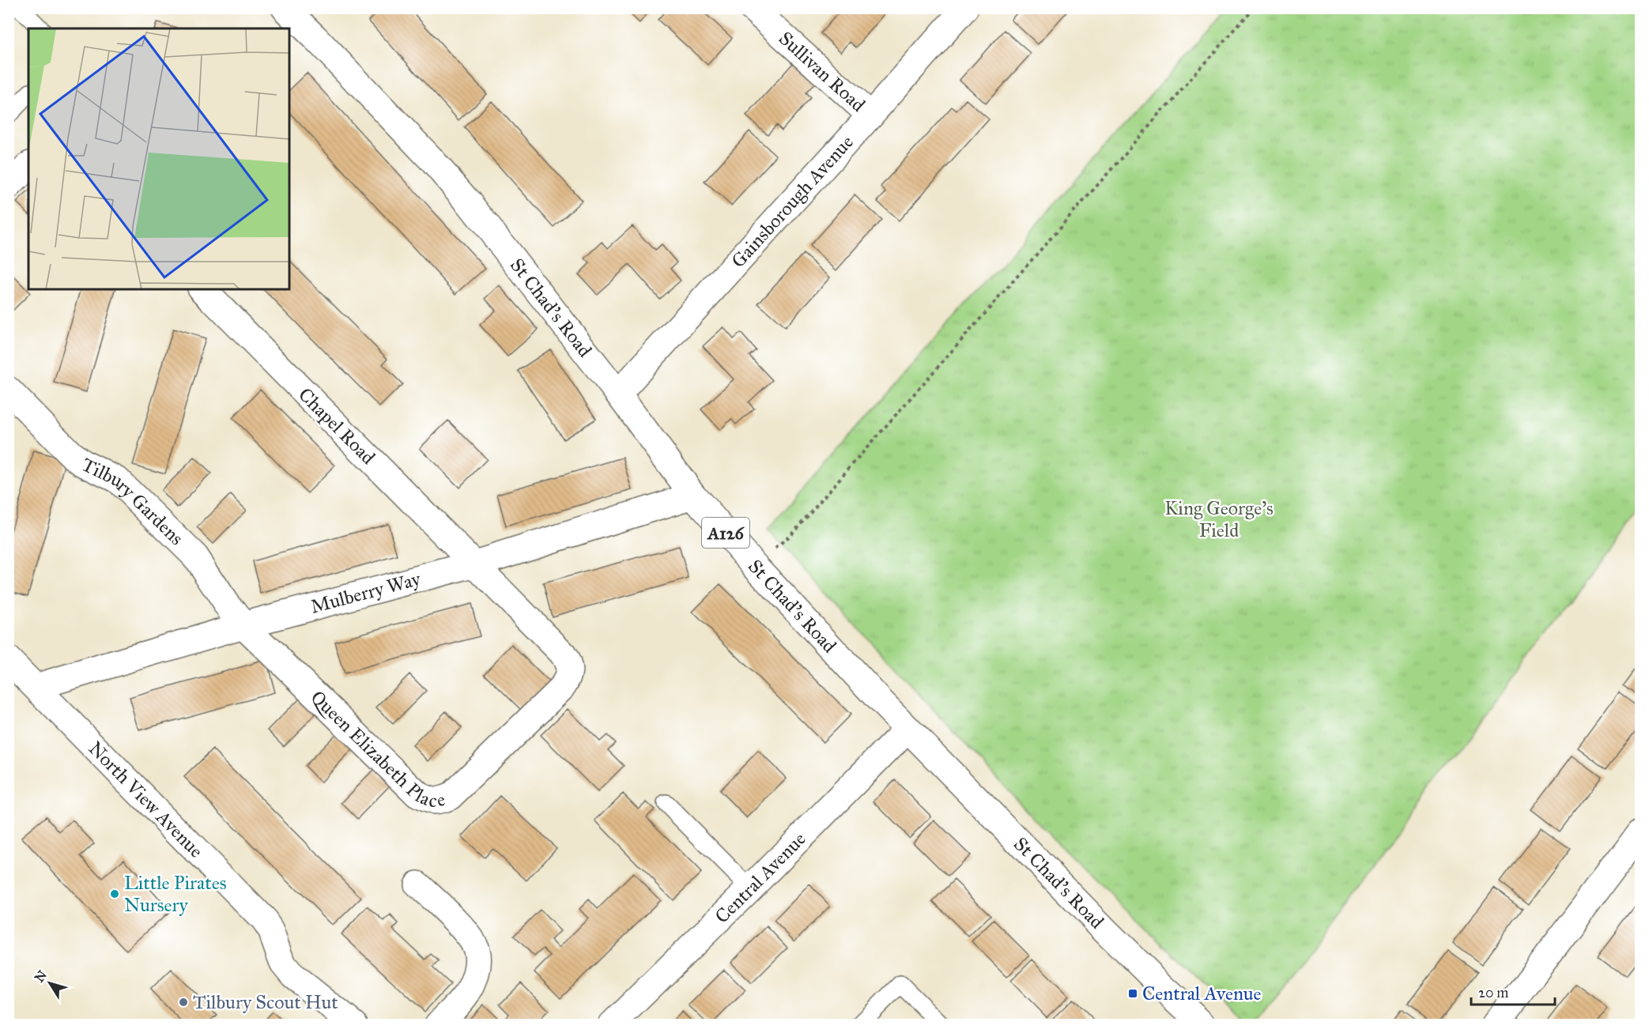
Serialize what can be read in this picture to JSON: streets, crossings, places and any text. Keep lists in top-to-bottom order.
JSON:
{
  "streets": {
    "street": [
      "Sullivan Road",
      "Gainsborough Avenue",
      "St Chad's Road",
      "Chapel Road",
      "Tilbury Gardens",
      "A126",
      "Mulberry Way",
      "Queen Elizabeth Place",
      "North View Avenue",
      "Central Avenue"
    ]
  },
  "crossings": [
    ["Sullivan Road", "Gainsborough Avenue"],
    ["Gainsborough Avenue", "St Chad's Road"],
    ["St Chad's Road", "Mulberry Way"],
    ["St Chad's Road", "Central Avenue"],
    ["Chapel Road", "Mulberry Way"],
    ["Chapel Road", "Queen Elizabeth Place"],
    ["Tilbury Gardens", "Mulberry Way"],
    ["Tilbury Gardens", "Queen Elizabeth Place"],
    ["Mulberry Way", "Queen Elizabeth Place"],
    ["Mulberry Way", "North View Avenue"]
  ],
  "parks": ["King George's Field"],
  "places": {
    "other": ["Little Pirates Nursery", "Tilbury Scout Hut"],
    "transit": ["Central Avenue"]
  },
  "scale_bar": "20 m",
  "north": "top left"
}
